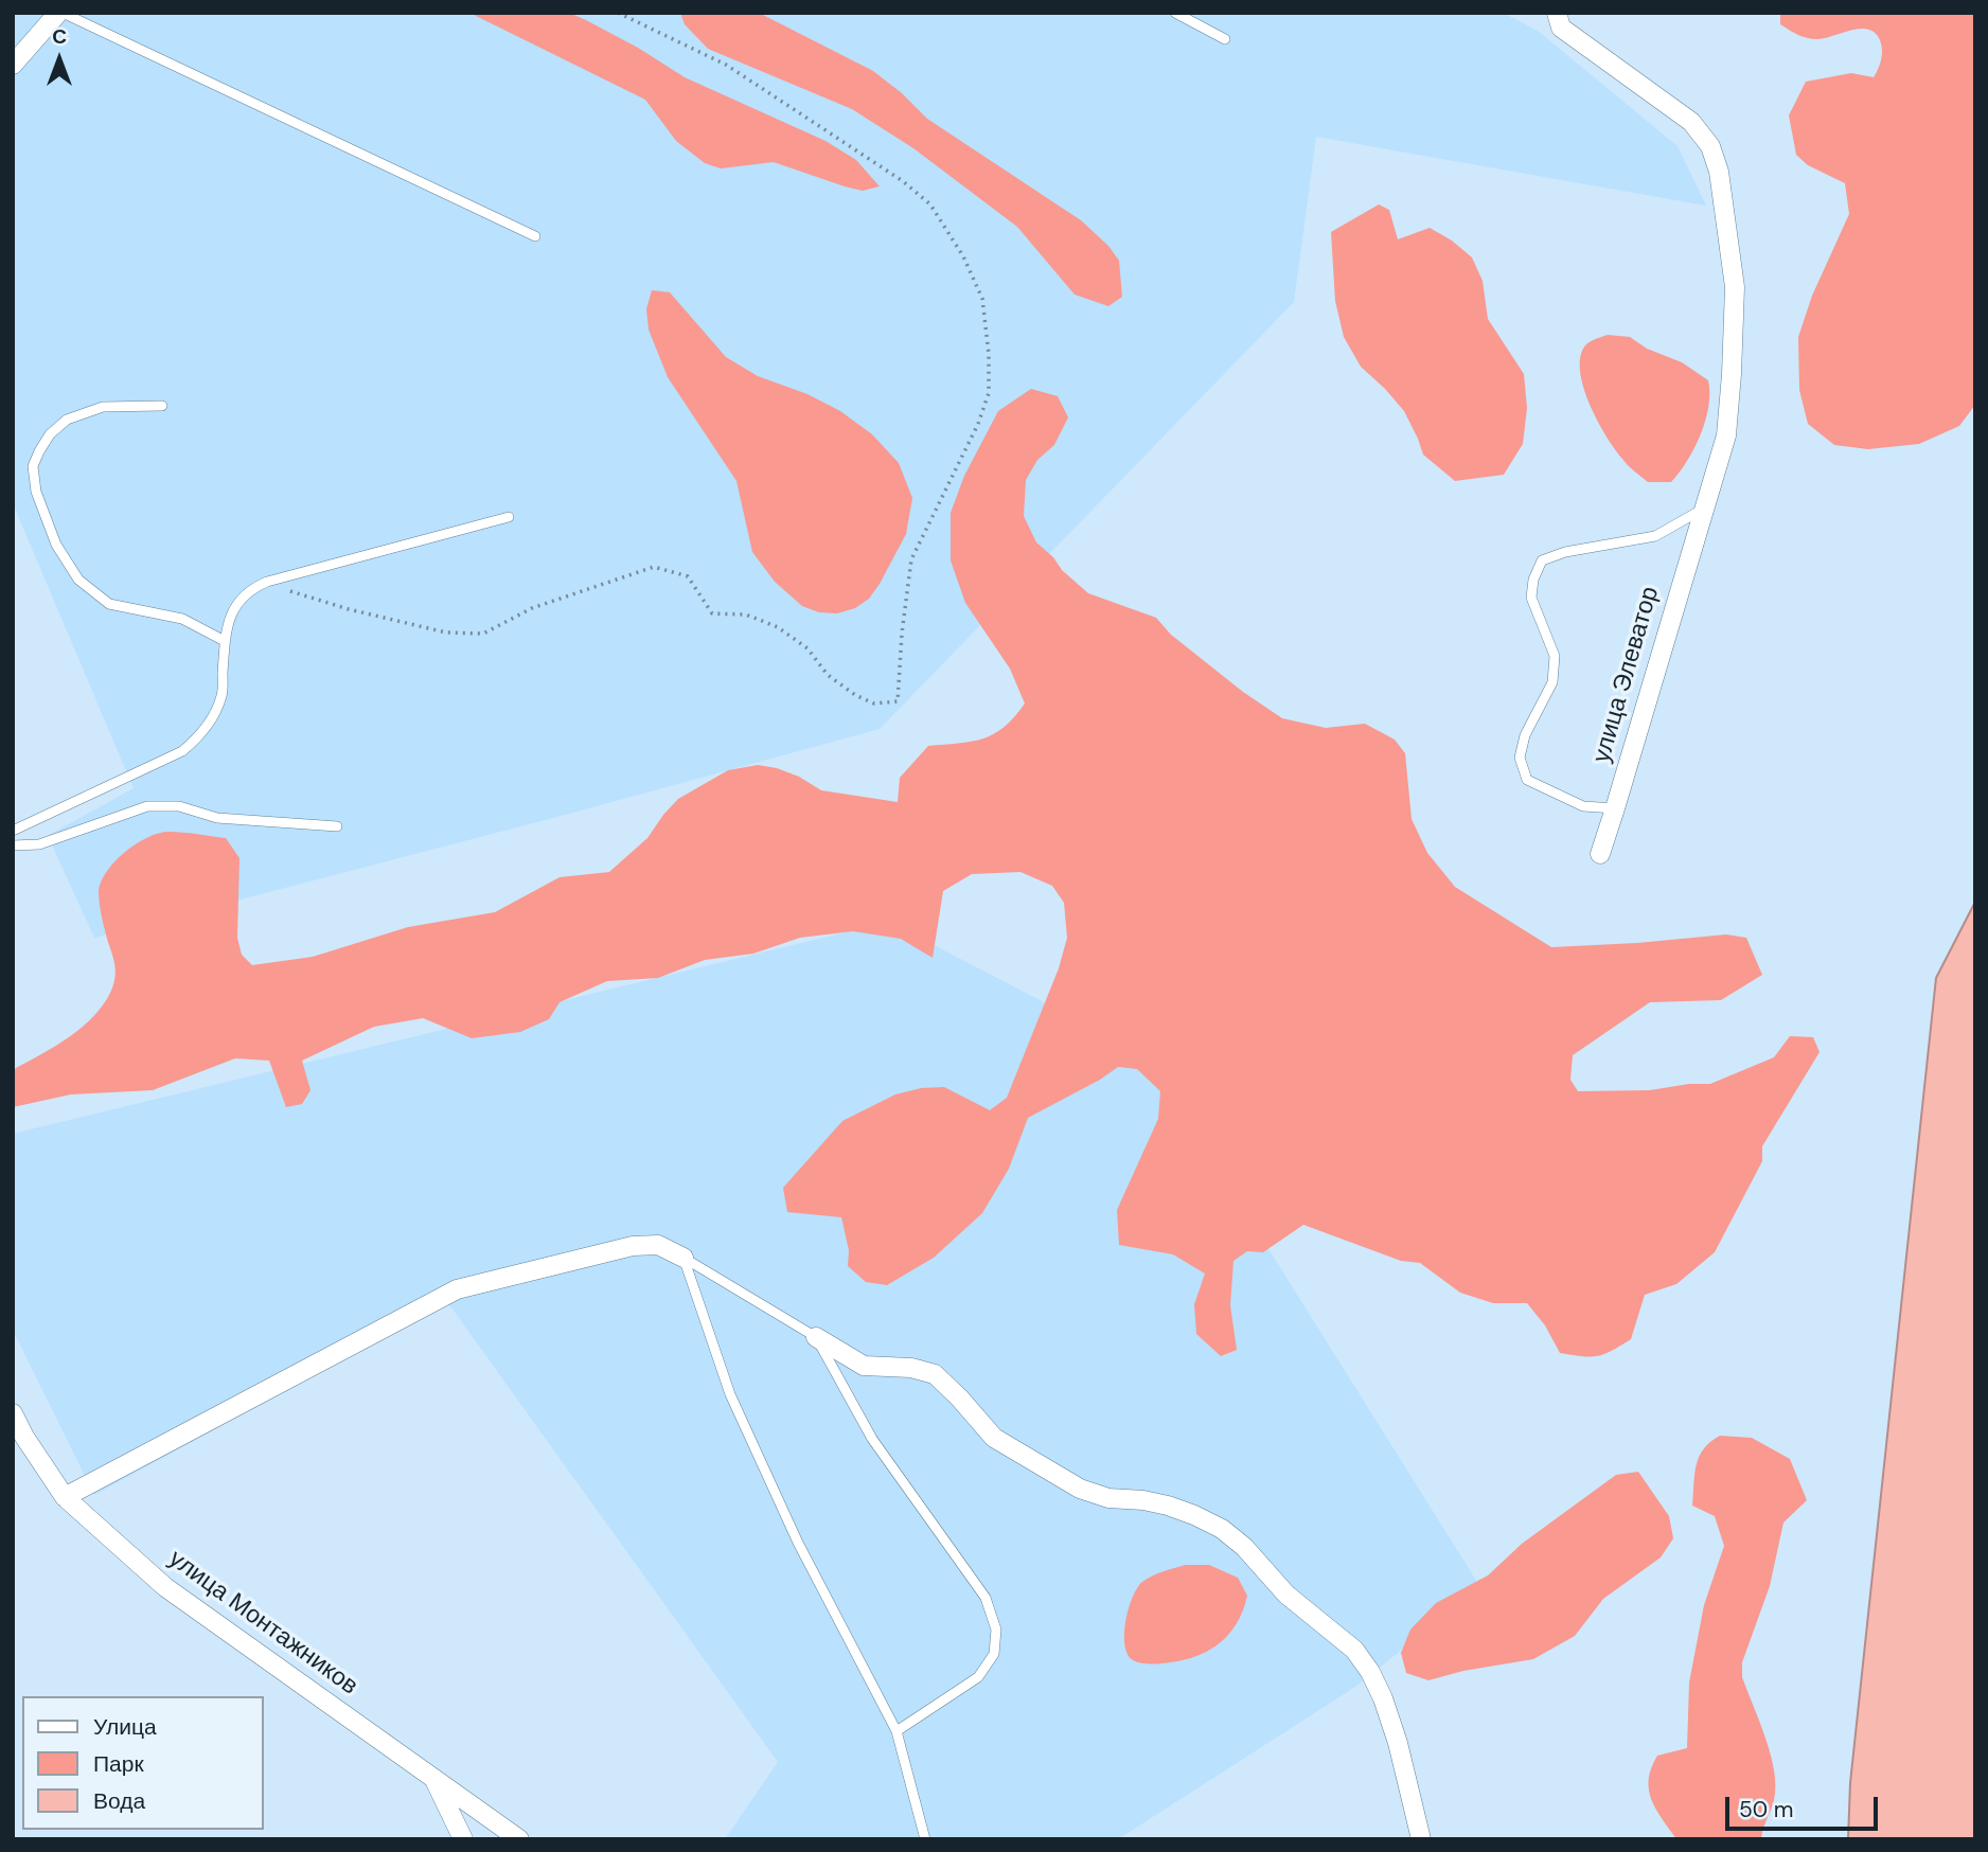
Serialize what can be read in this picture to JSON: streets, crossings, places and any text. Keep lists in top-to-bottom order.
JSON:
{
  "streets": {
    "street": ["улица Элеватор", "улица Монтажников"]
  },
  "legend": ["Улица", "Парк", "Вода"],
  "scale_bar": "50 m",
  "north": "top"
}
